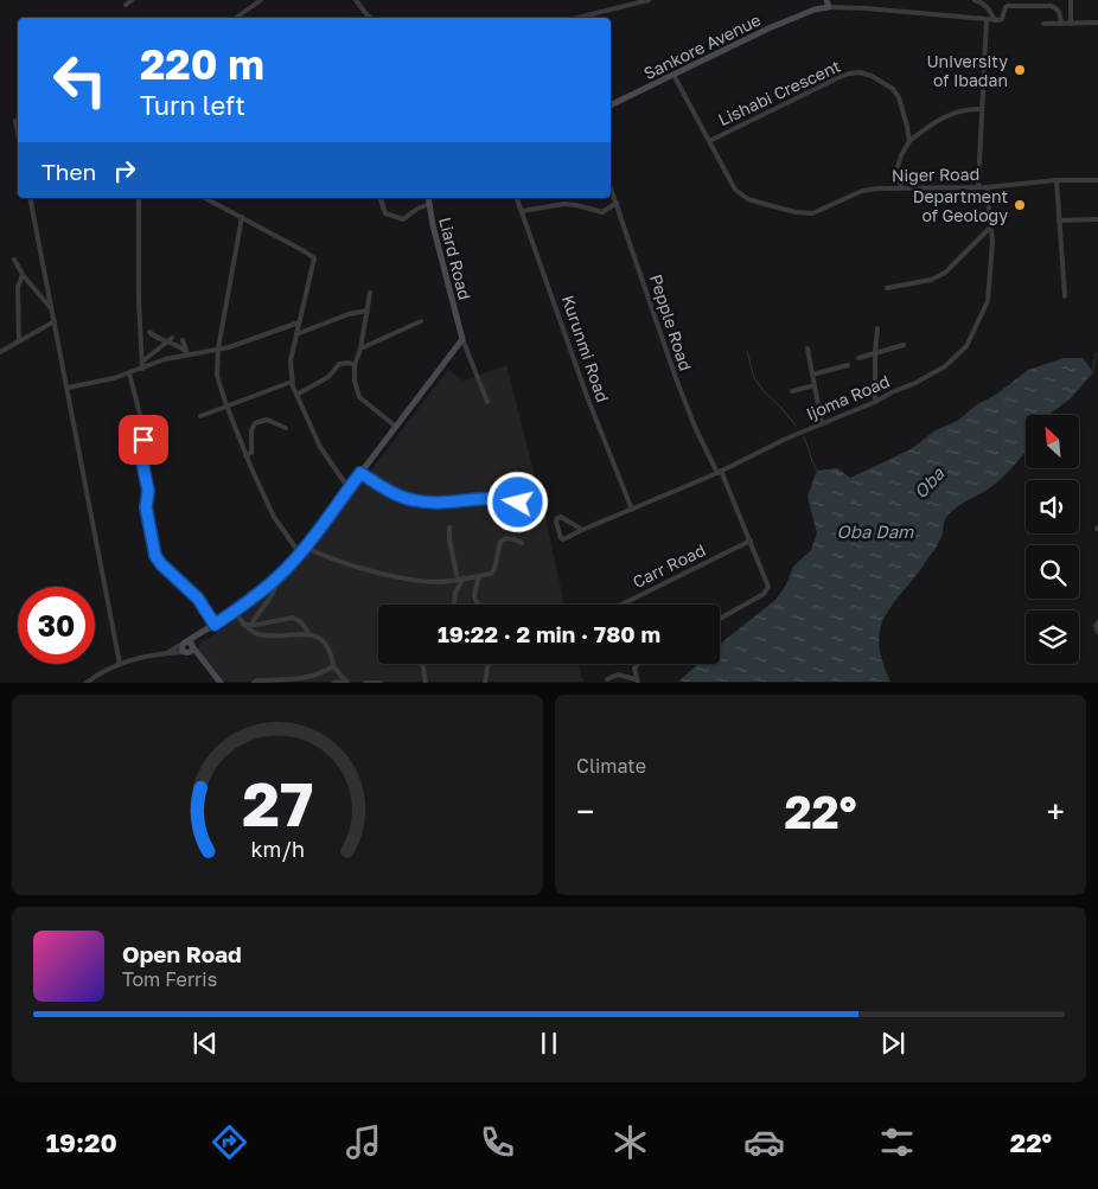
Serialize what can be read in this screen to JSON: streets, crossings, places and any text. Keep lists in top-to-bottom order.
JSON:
{
  "streets": {
    "street": [
      "Sankore Avenue",
      "Lishabi Crescent",
      "Niger Road",
      "Liard Road",
      "Pepple Road",
      "Kurunmi Road",
      "Ijoma Road",
      "Carr Road"
    ]
  },
  "crossings": [
    ["Sankore Avenue", "Niger Road"],
    ["Lishabi Crescent", "Niger Road"],
    ["Niger Road", "Ijoma Road"],
    ["Pepple Road", "Ijoma Road"],
    ["Pepple Road", "Carr Road"],
    ["Kurunmi Road", "Ijoma Road"]
  ],
  "water": ["Oba", "Oba Dam"],
  "places": ["University of Ibadan", "Department of Geology"],
  "north": "top left",
  "page": {
    "turn": ["220 m", "Turn left"],
    "then": "Then",
    "limit": "30",
    "trip": "19:22 · 2 min · 780 m",
    "tile": "Climate",
    "heat": ["−", "22°", "+"],
    "song": ["Open Road", "Tom Ferris"],
    "tabs": ["19:20", "22°"],
    "gauge": ["27", "km/h"]
  }
}
